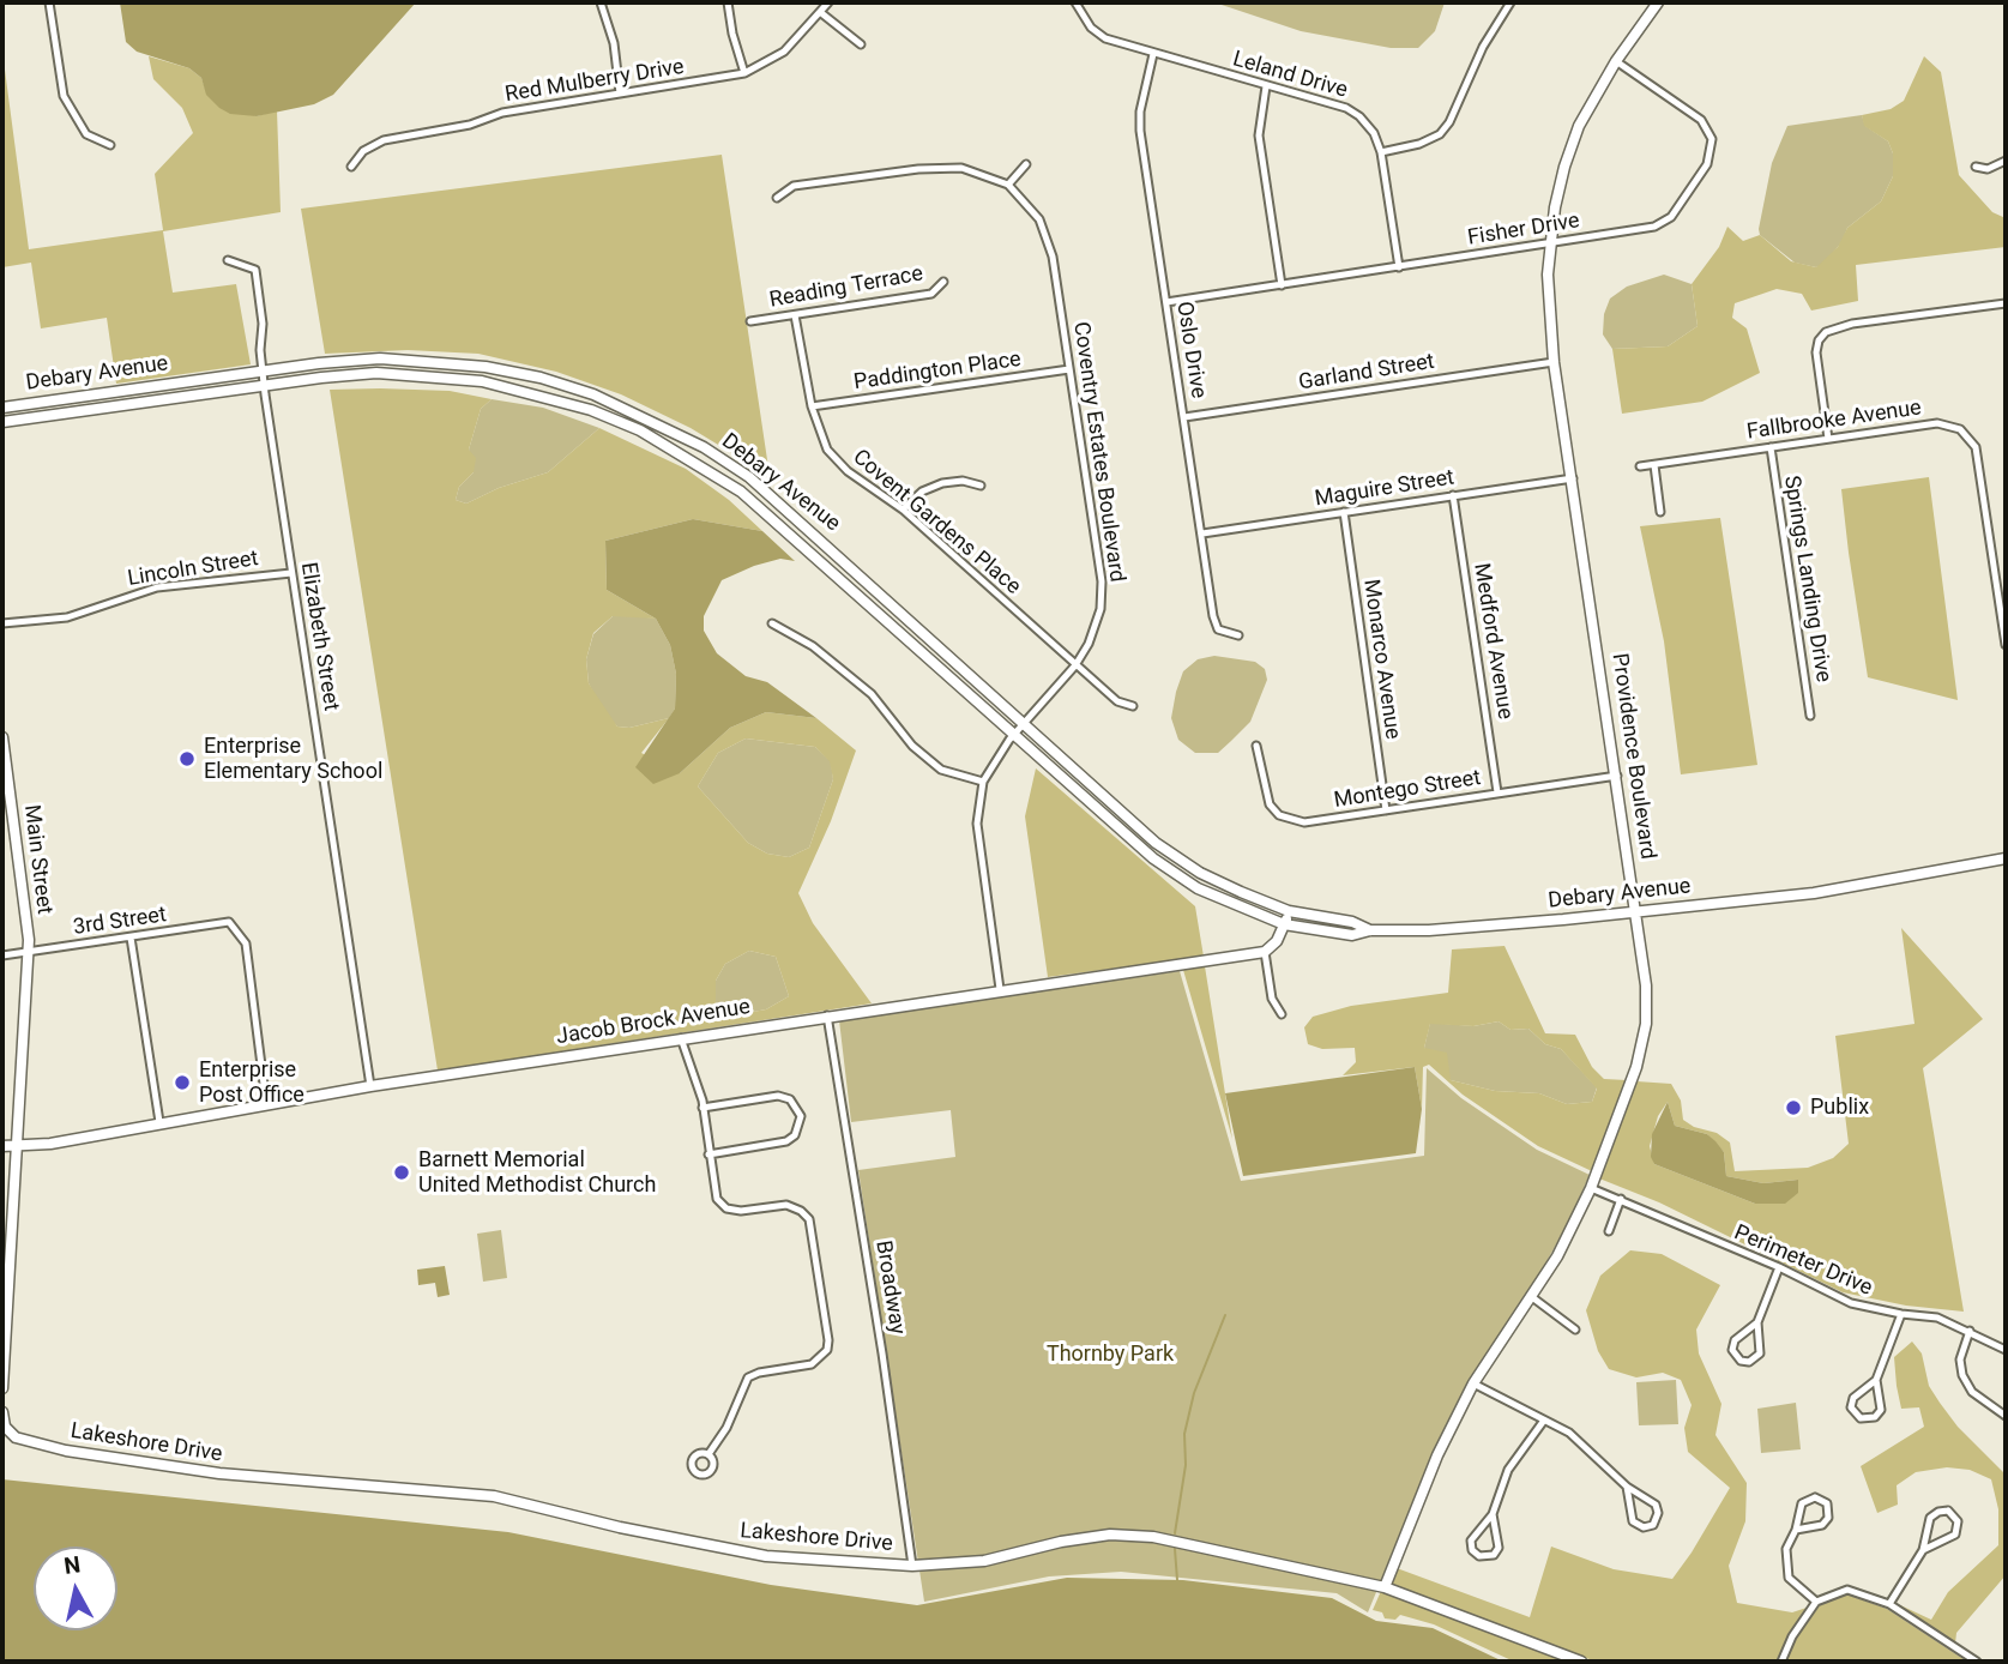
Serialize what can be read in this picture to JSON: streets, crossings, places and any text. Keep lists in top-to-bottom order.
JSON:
{
  "streets": {
    "main road": [
      "Debary Avenue",
      "Providence Boulevard",
      "Main Street",
      "Jacob Brock Avenue",
      "Lakeshore Drive"
    ],
    "street": [
      "Leland Drive",
      "Red Mulberry Drive",
      "Fisher Drive",
      "Reading Terrace",
      "Oslo Drive",
      "Paddington Place",
      "Garland Street",
      "Fallbrooke Avenue",
      "Coventry Estates Boulevard",
      "Maguire Street",
      "Covent Gardens Place",
      "Lincoln Street",
      "Springs Landing Drive",
      "Elizabeth Street",
      "Medford Avenue",
      "Monarco Avenue",
      "Montego Street",
      "3rd Street",
      "Perimeter Drive",
      "Broadway"
    ]
  },
  "crossings": [
    ["Leland Drive", "Fisher Drive"],
    ["Leland Drive", "Oslo Drive"],
    ["Fisher Drive", "Oslo Drive"],
    ["Fisher Drive", "Providence Boulevard"],
    ["Reading Terrace", "Covent Gardens Place"],
    ["Oslo Drive", "Garland Street"],
    ["Oslo Drive", "Maguire Street"],
    ["Paddington Place", "Coventry Estates Boulevard"],
    ["Paddington Place", "Covent Gardens Place"],
    ["Garland Street", "Providence Boulevard"],
    ["Debary Avenue", "Coventry Estates Boulevard"],
    ["Debary Avenue", "Elizabeth Street"],
    ["Debary Avenue", "Providence Boulevard"],
    ["Fallbrooke Avenue", "Springs Landing Drive"],
    ["Coventry Estates Boulevard", "Covent Gardens Place"],
    ["Coventry Estates Boulevard", "Jacob Brock Avenue"],
    ["Maguire Street", "Medford Avenue"],
    ["Maguire Street", "Monarco Avenue"],
    ["Maguire Street", "Providence Boulevard"],
    ["Lincoln Street", "Elizabeth Street"],
    ["Elizabeth Street", "Jacob Brock Avenue"],
    ["Medford Avenue", "Montego Street"],
    ["Monarco Avenue", "Montego Street"],
    ["Providence Boulevard", "Montego Street"],
    ["Providence Boulevard", "Perimeter Drive"],
    ["Providence Boulevard", "Lakeshore Drive"],
    ["Main Street", "3rd Street"],
    ["Main Street", "Jacob Brock Avenue"],
    ["3rd Street", "Jacob Brock Avenue"],
    ["Jacob Brock Avenue", "Broadway"],
    ["Broadway", "Lakeshore Drive"]
  ],
  "parks": ["Thornby Park"],
  "places": [
    "Enterprise Elementary School",
    "Enterprise Post Office",
    "Publix",
    "Barnett Memorial United Methodist Church"
  ],
  "north": "top"
}
